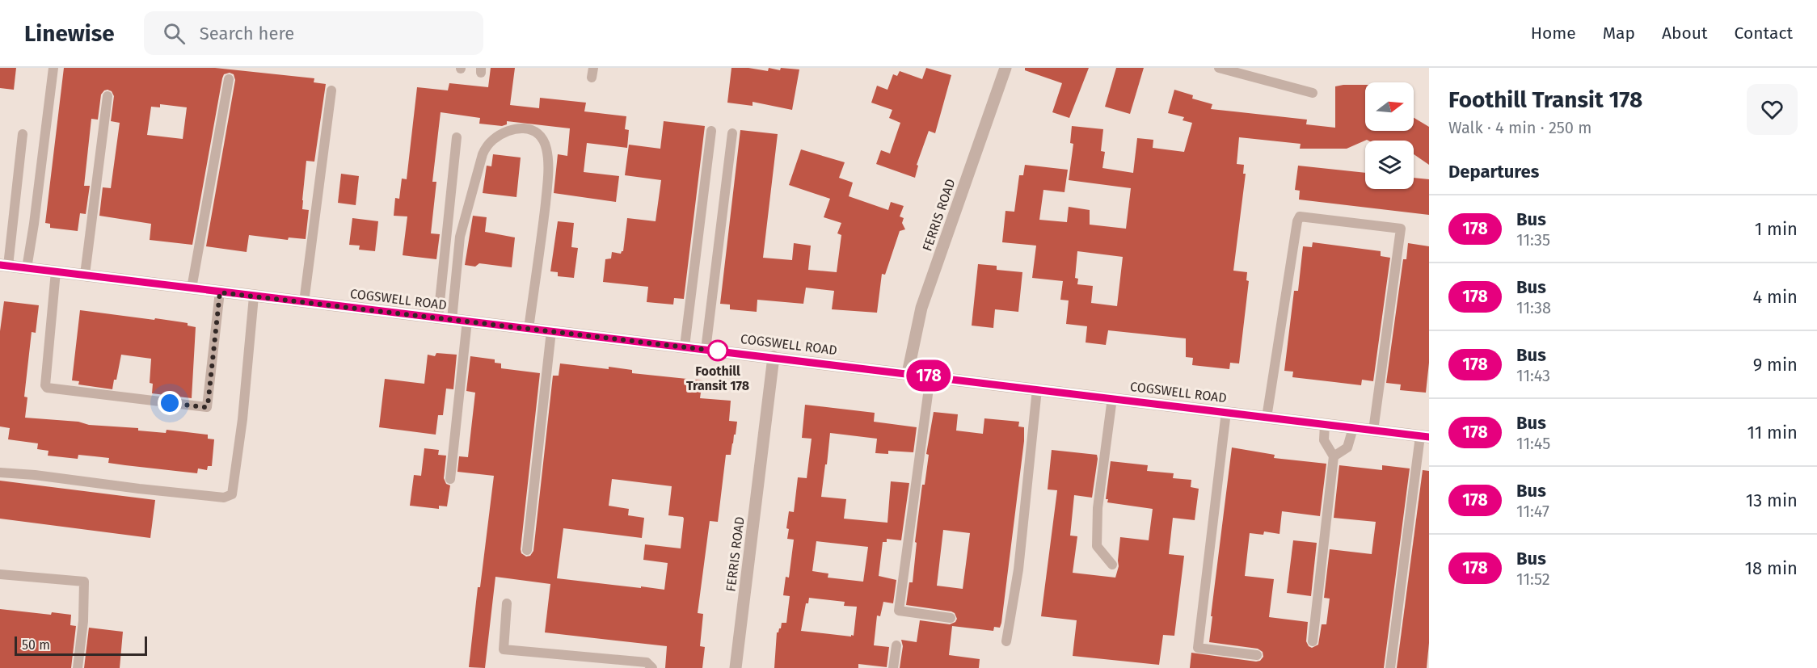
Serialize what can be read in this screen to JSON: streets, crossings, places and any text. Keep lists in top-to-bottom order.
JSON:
{
  "streets": {
    "street": ["FERRIS ROAD", "COGSWELL ROAD"]
  },
  "crossings": [
    ["FERRIS ROAD", "COGSWELL ROAD"]
  ],
  "places": ["Foothill Transit 178"],
  "lines": ["bus line 178"],
  "scale_bar": "50 m",
  "north": "right",
  "page": {
    "header": "Linewise",
    "search": "Search here",
    "nav": [
      "Home",
      "Map",
      "About",
      "Contact"
    ],
    "on_map": "178",
    "heading": [
      ["Foothill Transit 178", "Walk · 4 min · 250 m"],
      "Departures"
    ],
    "list": [
      {
        "mark": "178",
        "name": "Bus",
        "note": "11:35",
        "value": "1 min"
      },
      {
        "mark": "178",
        "name": "Bus",
        "note": "11:38",
        "value": "4 min"
      },
      {
        "mark": "178",
        "name": "Bus",
        "note": "11:43",
        "value": "9 min"
      },
      {
        "mark": "178",
        "name": "Bus",
        "note": "11:45",
        "value": "11 min"
      },
      {
        "mark": "178",
        "name": "Bus",
        "note": "11:47",
        "value": "13 min"
      },
      {
        "mark": "178",
        "name": "Bus",
        "note": "11:52",
        "value": "18 min"
      }
    ],
    "scale": "50 m"
  }
}
